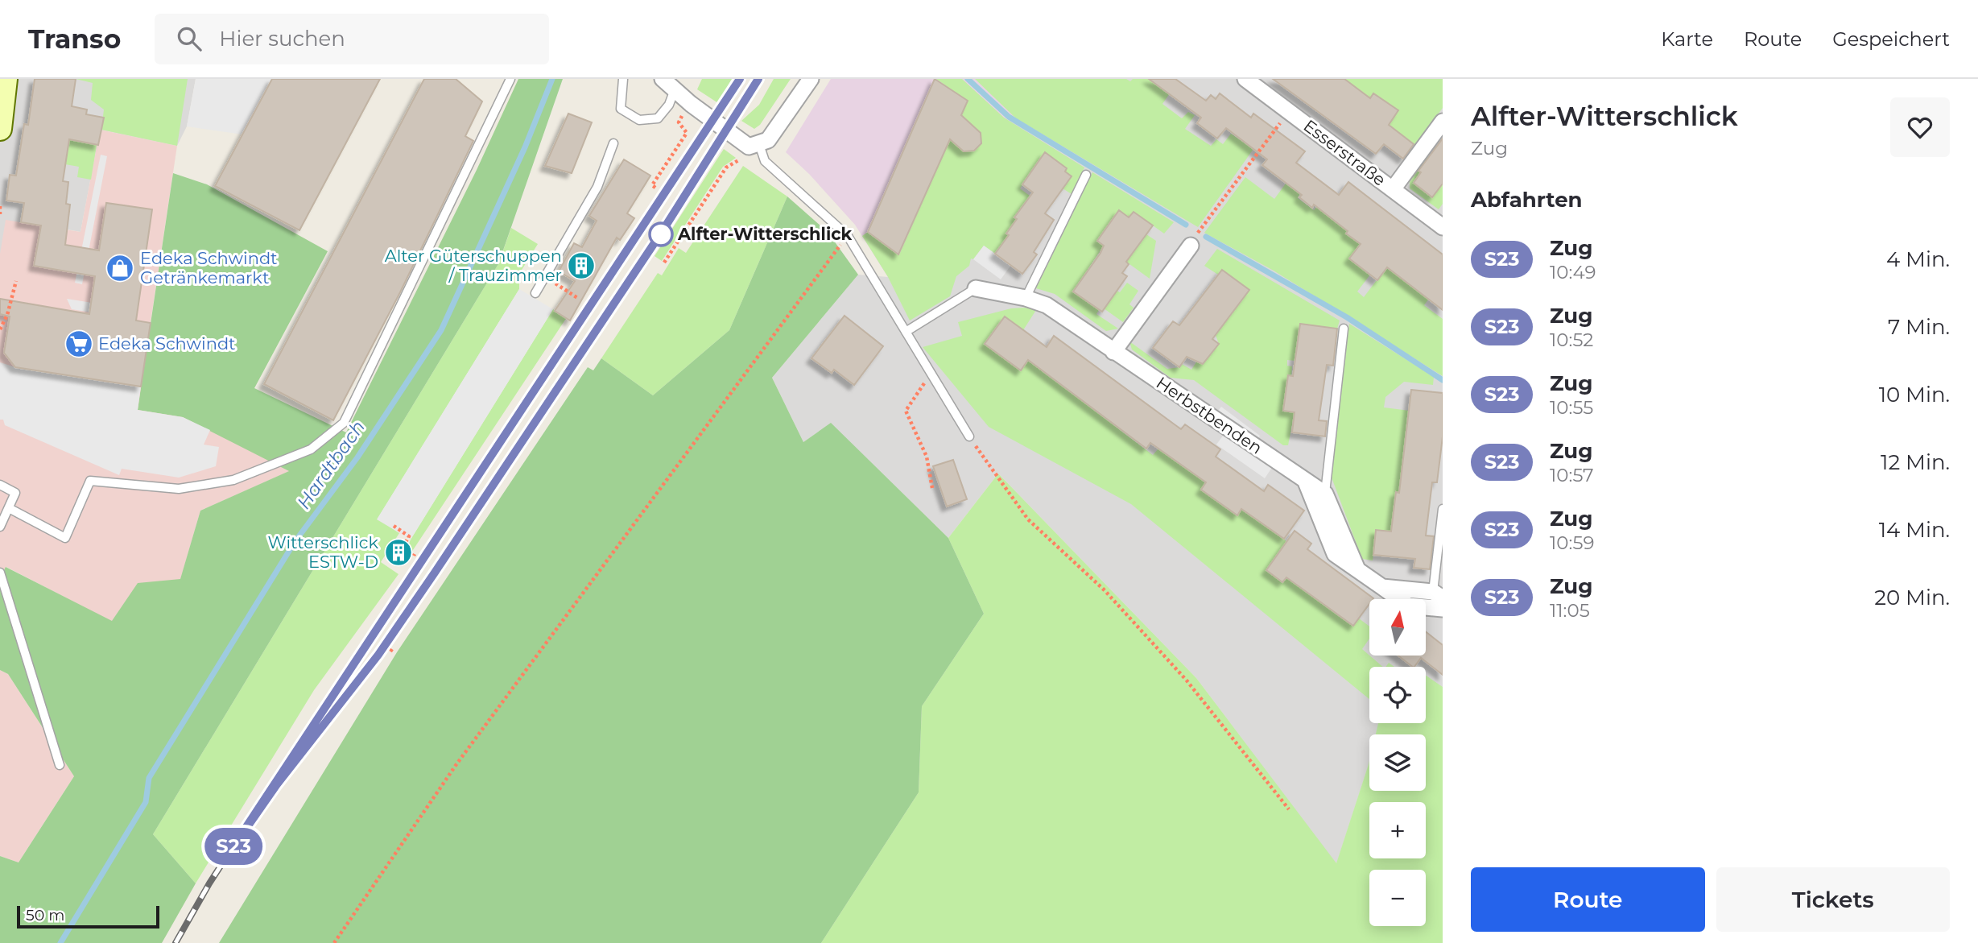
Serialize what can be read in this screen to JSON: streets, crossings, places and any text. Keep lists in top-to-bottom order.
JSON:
{
  "streets": {
    "street": ["Esserstraße", "Herbstbenden"]
  },
  "water": ["Hardtbach"],
  "places": {
    "other": ["Alfter-Witterschlick"],
    "building": ["Alter Güterschuppen / Trauzimmer", "Witterschlick ESTW-D"],
    "shop": ["Edeka Schwindt Getränkemarkt"],
    "supermarket": ["Edeka Schwindt"]
  },
  "scale_bar": "50 m",
  "north": "top",
  "page": {
    "header": "Transo",
    "search": "Hier suchen",
    "nav": ["Karte", "Route", "Gespeichert"],
    "on_map": "S23",
    "heading": [
      ["Alfter-Witterschlick", "Zug"],
      "Abfahrten"
    ],
    "list": [
      {
        "mark": "S23",
        "name": "Zug",
        "note": "10:49",
        "value": "4 Min."
      },
      {
        "mark": "S23",
        "name": "Zug",
        "note": "10:52",
        "value": "7 Min."
      },
      {
        "mark": "S23",
        "name": "Zug",
        "note": "10:55",
        "value": "10 Min."
      },
      {
        "mark": "S23",
        "name": "Zug",
        "note": "10:57",
        "value": "12 Min."
      },
      {
        "mark": "S23",
        "name": "Zug",
        "note": "10:59",
        "value": "14 Min."
      },
      {
        "mark": "S23",
        "name": "Zug",
        "note": "11:05",
        "value": "20 Min."
      }
    ],
    "map_buttons": ["+", "−"],
    "buttons": ["Route", "Tickets"],
    "scale": "50 m"
  }
}
